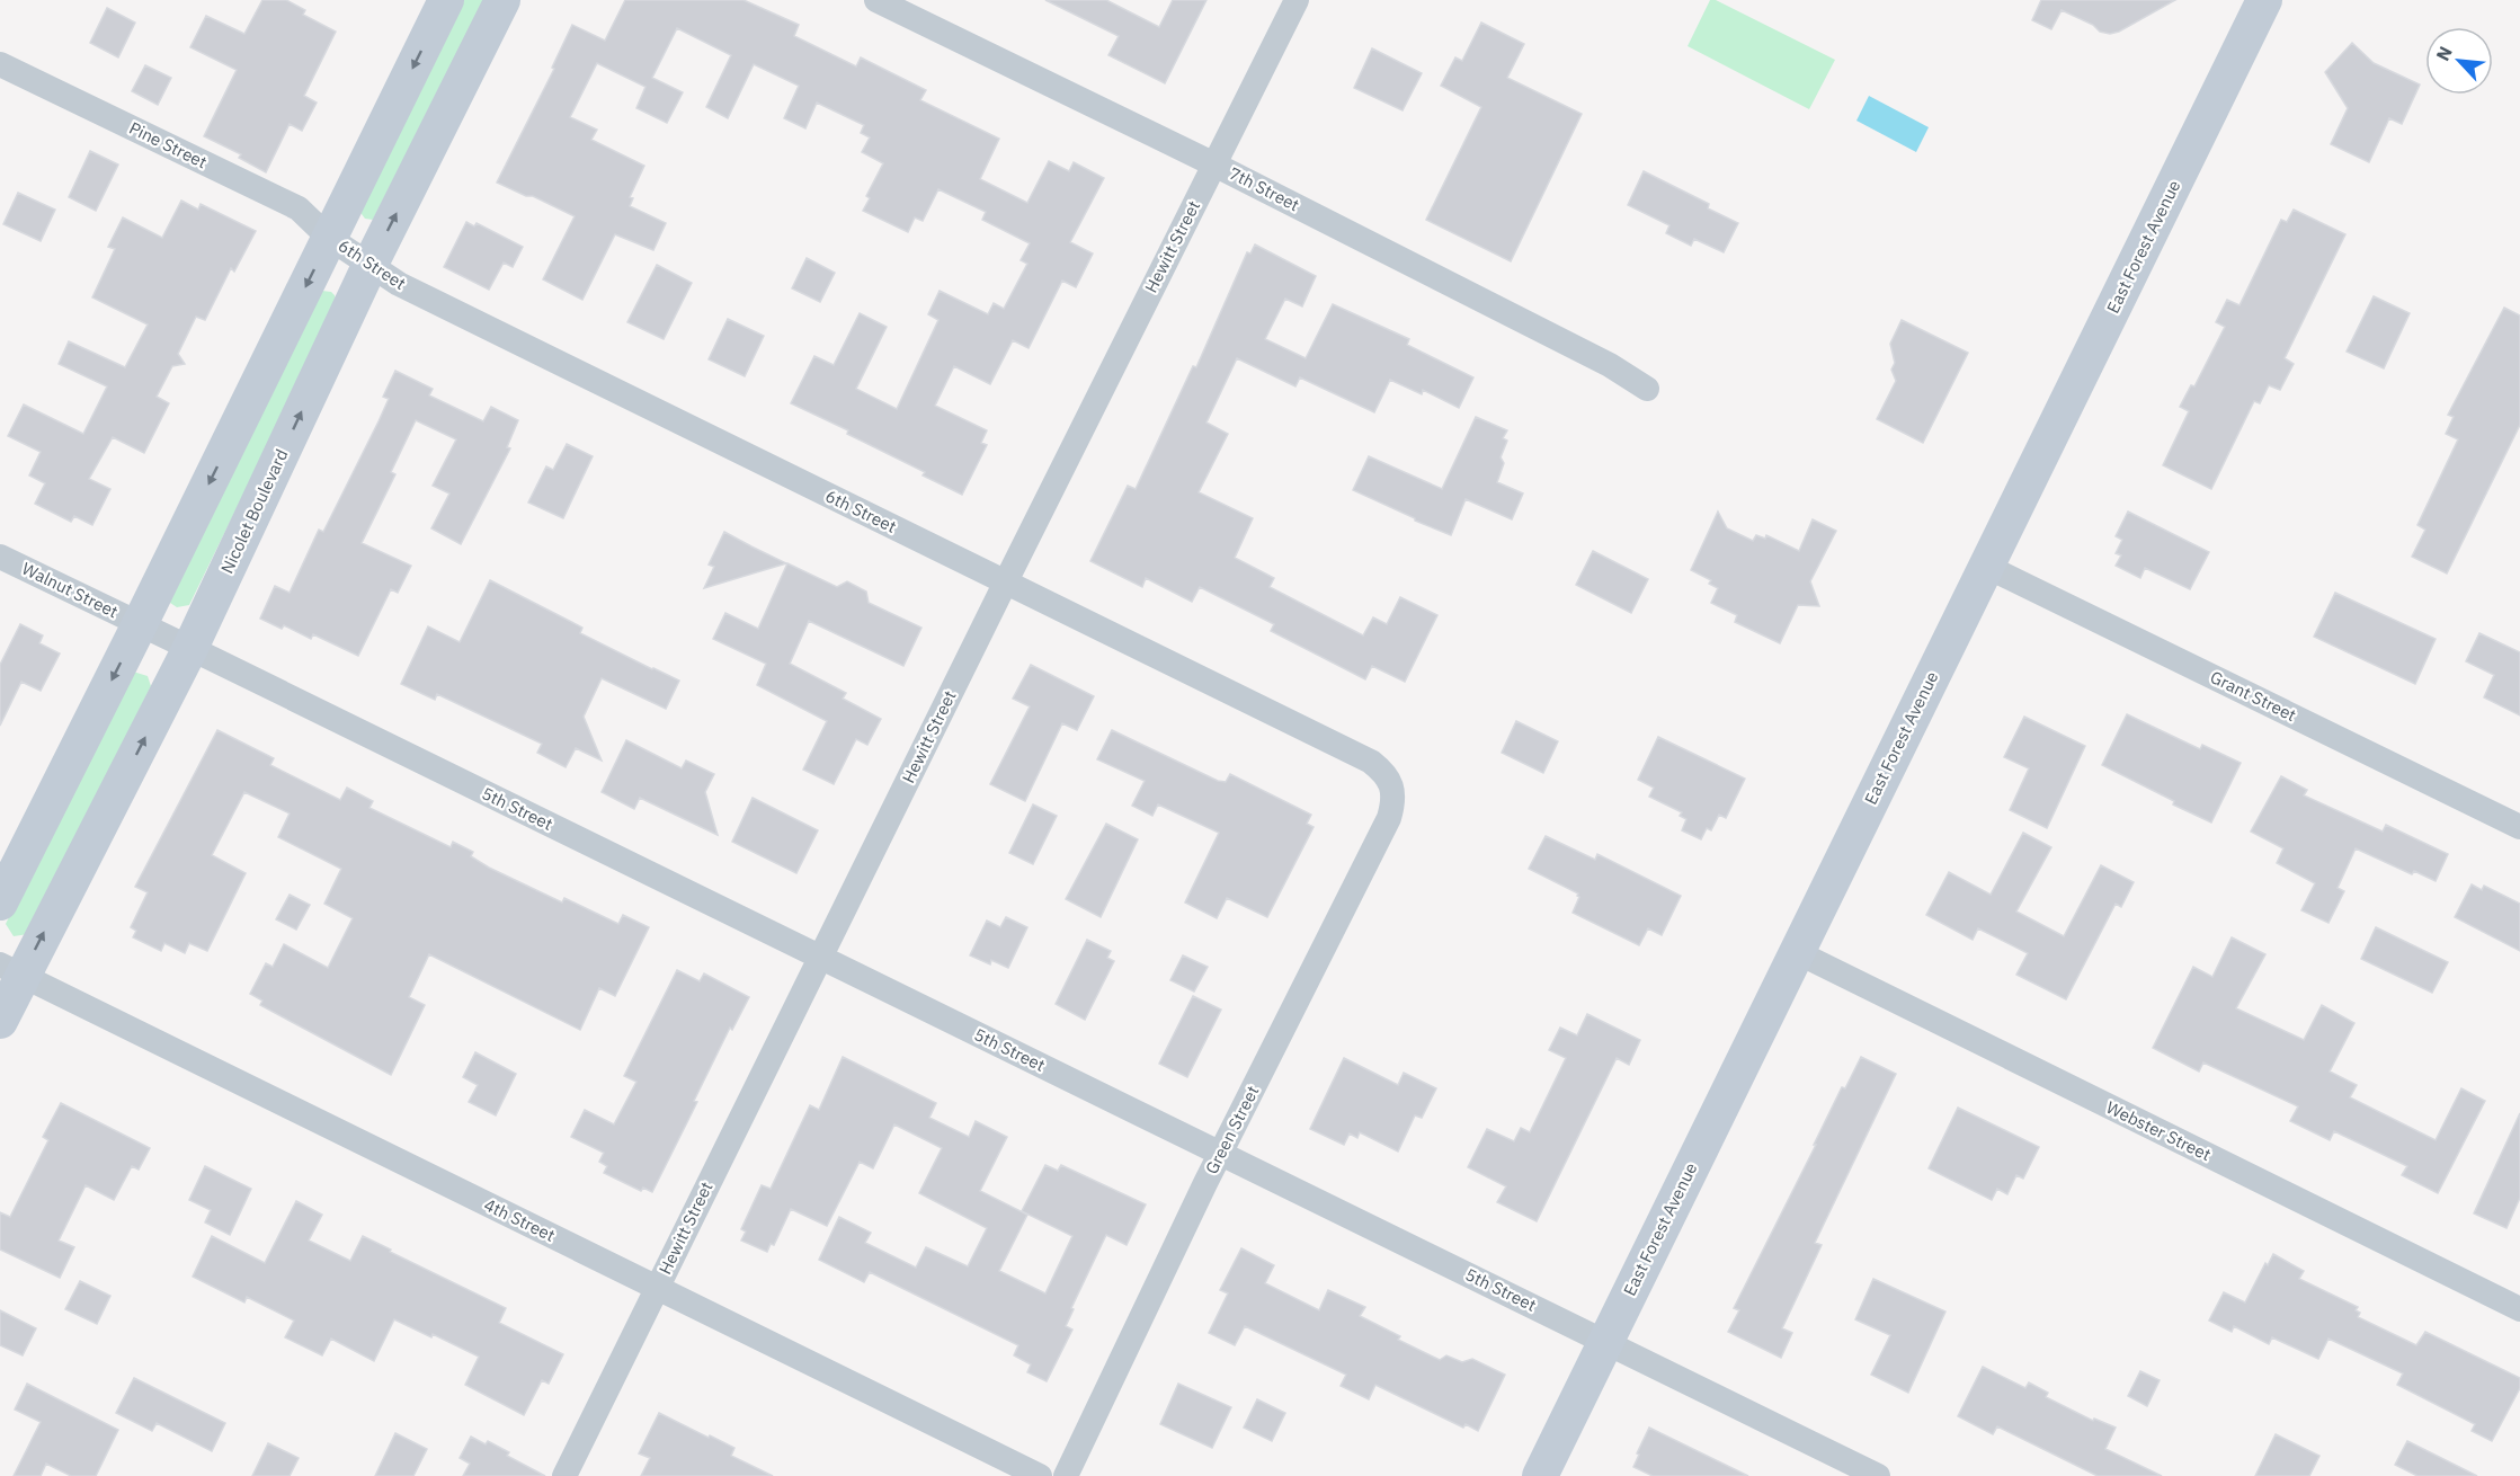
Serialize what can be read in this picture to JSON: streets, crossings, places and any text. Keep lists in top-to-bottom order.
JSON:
{
  "streets": {
    "street": [
      "Pine Street",
      "7th Street",
      "Hewitt Street",
      "East Forest Avenue",
      "6th Street",
      "Nicolet Boulevard",
      "Walnut Street",
      "Grant Street",
      "5th Street",
      "Green Street",
      "Webster Street",
      "4th Street"
    ]
  },
  "crossings": [
    ["Pine Street", "6th Street"],
    ["7th Street", "Hewitt Street"],
    ["Hewitt Street", "6th Street"],
    ["Hewitt Street", "5th Street"],
    ["Hewitt Street", "4th Street"],
    ["East Forest Avenue", "Grant Street"],
    ["East Forest Avenue", "5th Street"],
    ["East Forest Avenue", "Webster Street"],
    ["6th Street", "Nicolet Boulevard"],
    ["6th Street", "Green Street"],
    ["Nicolet Boulevard", "5th Street"],
    ["Nicolet Boulevard", "4th Street"],
    ["Walnut Street", "5th Street"],
    ["5th Street", "Green Street"]
  ],
  "north": "top left"
}
